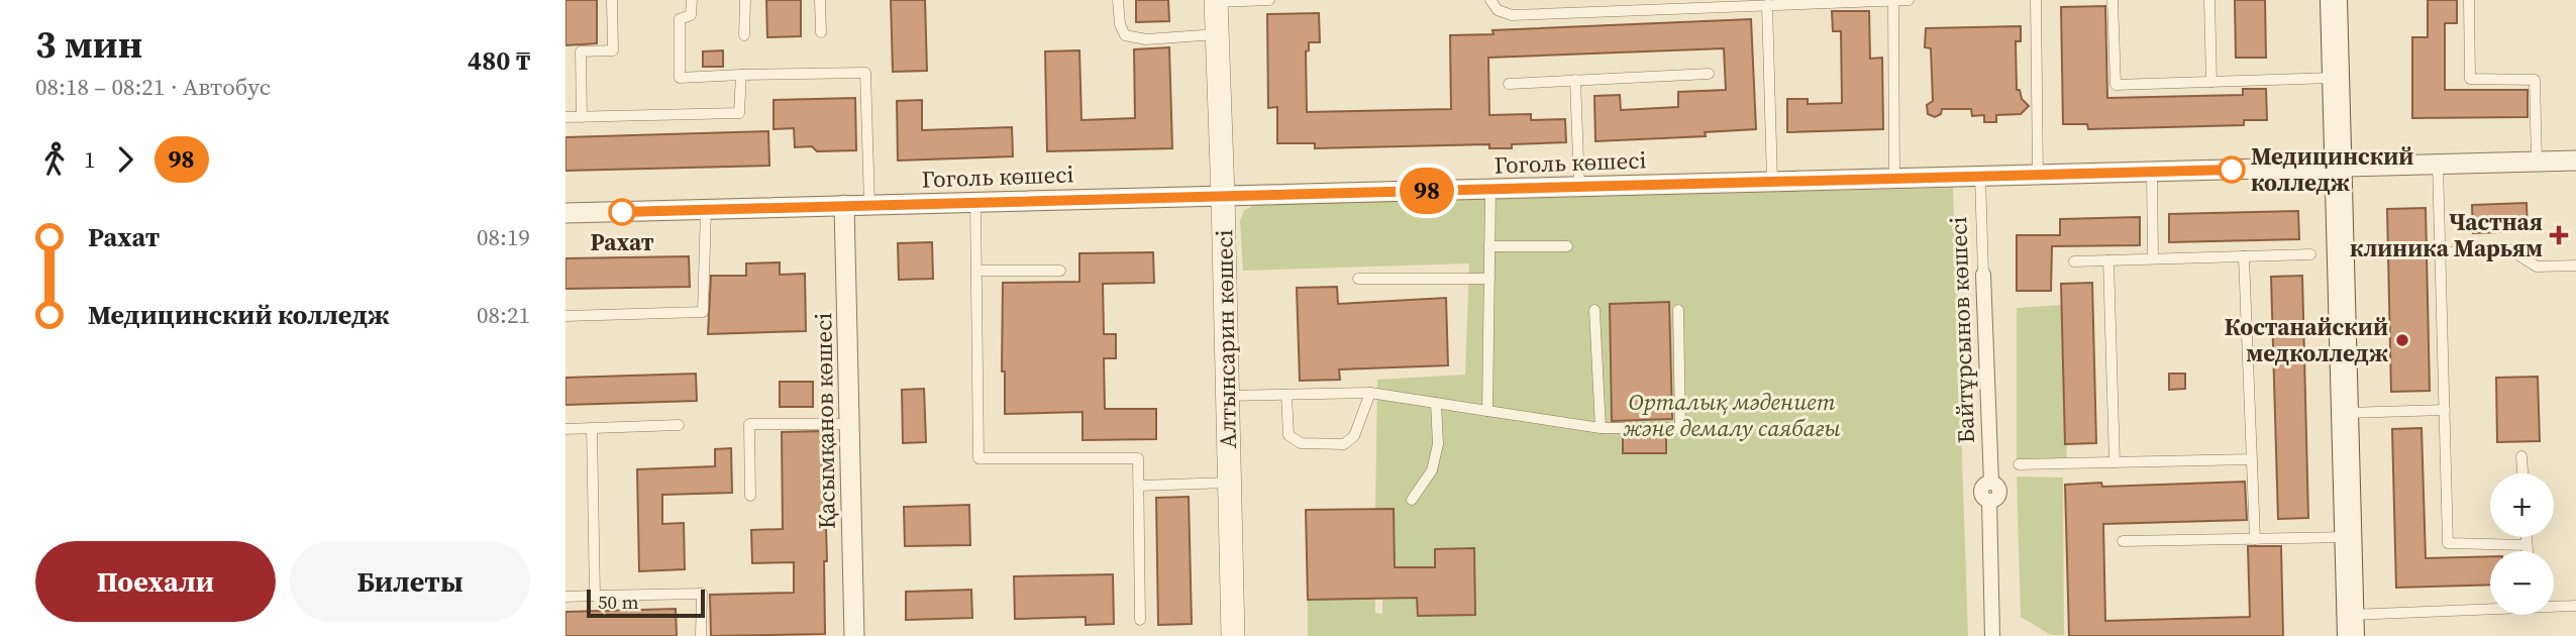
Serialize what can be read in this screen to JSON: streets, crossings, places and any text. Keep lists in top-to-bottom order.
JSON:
{
  "streets": {
    "street": [
      "Гоголь көшесі",
      "Байтұрсынов көшесі",
      "Алтынсарин көшесі",
      "Қасымқанов көшесі"
    ]
  },
  "crossings": [
    ["Гоголь көшесі", "Байтұрсынов көшесі"],
    ["Гоголь көшесі", "Алтынсарин көшесі"],
    ["Гоголь көшесі", "Қасымқанов көшесі"]
  ],
  "parks": ["Орталық мәдениет және демалу саябағы"],
  "places": {
    "other": ["Медицинский колледж", "Рахат", "Костанайский медколледж"],
    "health": ["Частная клиника Марьям"]
  },
  "lines": ["bus line 98"],
  "scale_bar": "50 m",
  "page": {
    "heading": ["3 мин", "08:18 – 08:21 · Автобус", "480 ₸"],
    "on_map": "98",
    "legs": ["1", "98"],
    "list": [
      {
        "name": "Рахат",
        "value": "08:19"
      },
      {
        "name": "Медицинский колледж",
        "value": "08:21"
      }
    ],
    "map_buttons": ["+", "−"],
    "buttons": ["Поехали", "Билеты"],
    "scale": "50 m"
  }
}
